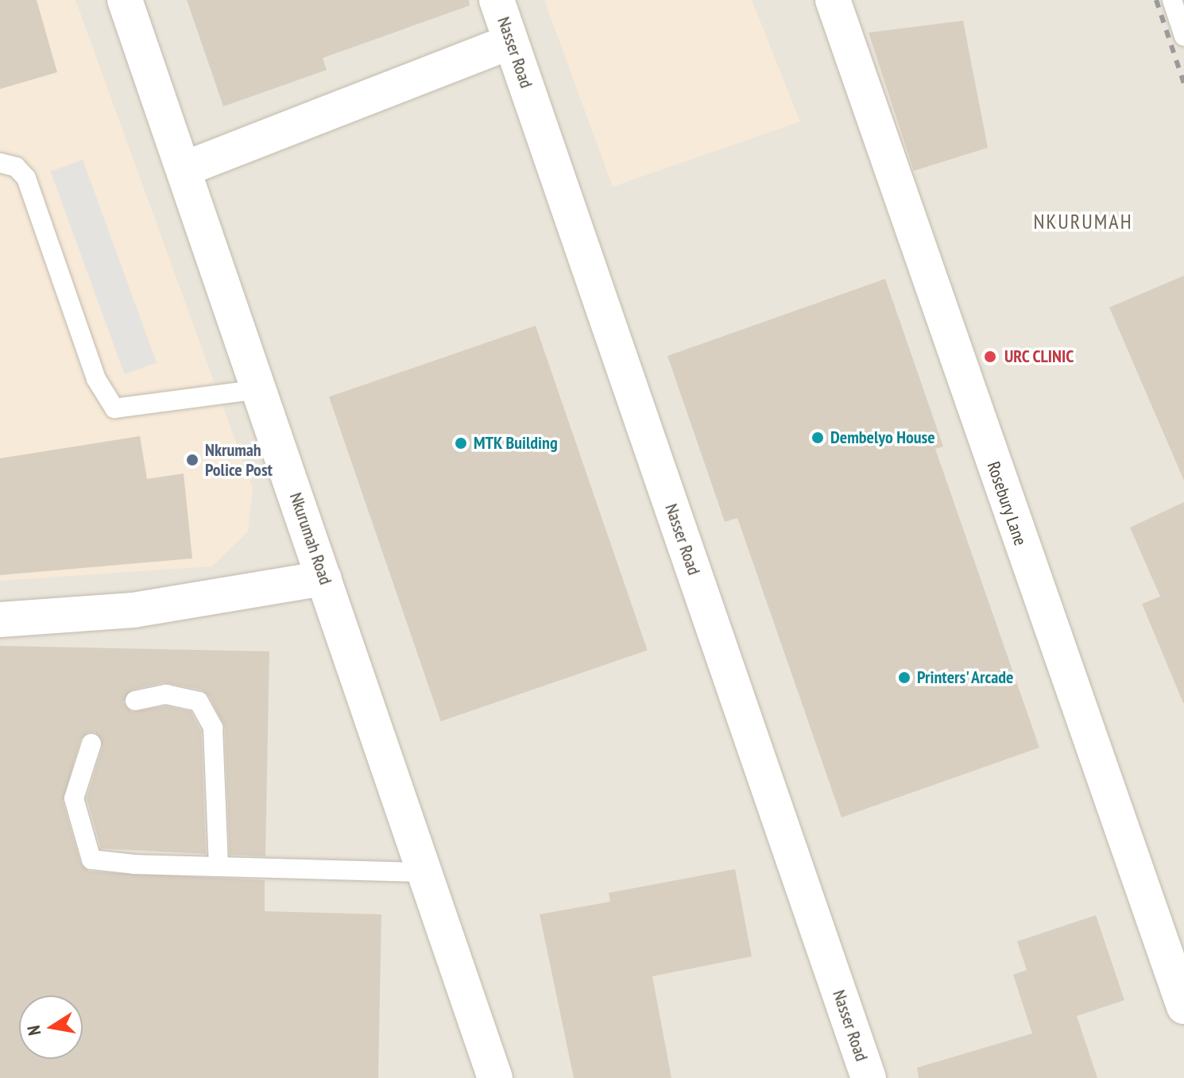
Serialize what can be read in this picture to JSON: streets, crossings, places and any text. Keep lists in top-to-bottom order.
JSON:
{
  "streets": {
    "street": ["Nasser Road", "Rosebury Lane", "Nkurumah Road"]
  },
  "districts": ["NKURUMAH"],
  "places": [
    "URC CLINIC",
    "Dembelyo House",
    "MTK Building",
    "Nkrumah Police Post",
    "Printers' Arcade"
  ],
  "north": "left"
}
